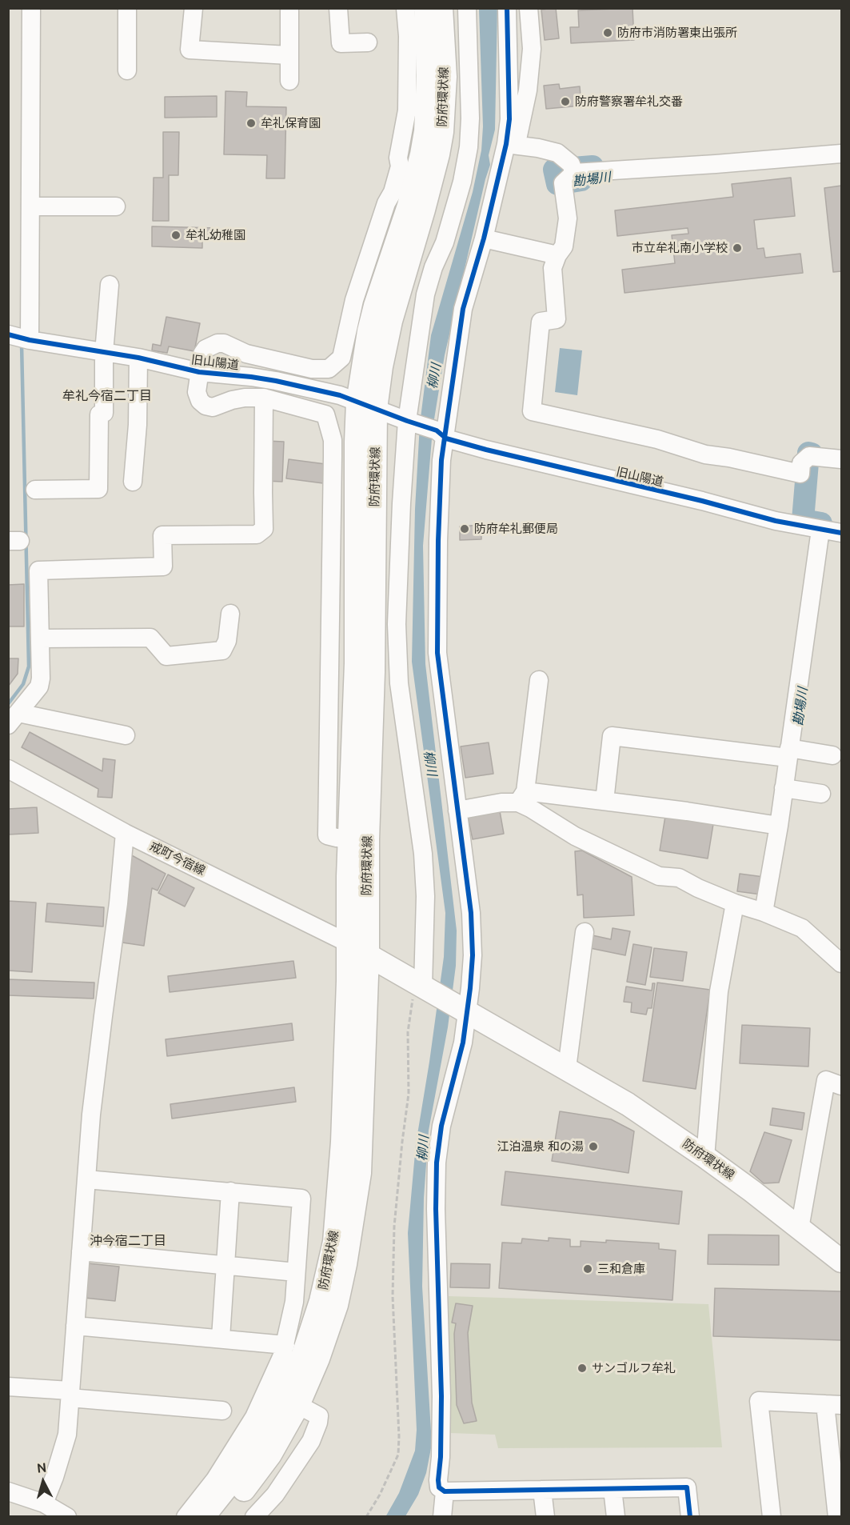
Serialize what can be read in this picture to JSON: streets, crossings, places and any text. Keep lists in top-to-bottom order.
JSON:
{
  "streets": {
    "main road": ["防府環状線"],
    "street": ["旧山陽道", "戒町今宿線"]
  },
  "crossings": [
    ["防府環状線", "旧山陽道"],
    ["防府環状線", "戒町今宿線"]
  ],
  "districts": ["牟礼今宿二丁目", "沖今宿二丁目"],
  "water": ["勘場川", "柳川"],
  "places": [
    "防府市消防署東出張所",
    "防府警察署牟礼交番",
    "牟礼保育園",
    "牟礼幼稚園",
    "市立牟礼南小学校",
    "防府牟礼郵便局",
    "江泊温泉 和の湯",
    "三和倉庫",
    "サンゴルフ牟礼"
  ],
  "north": "top"
}
